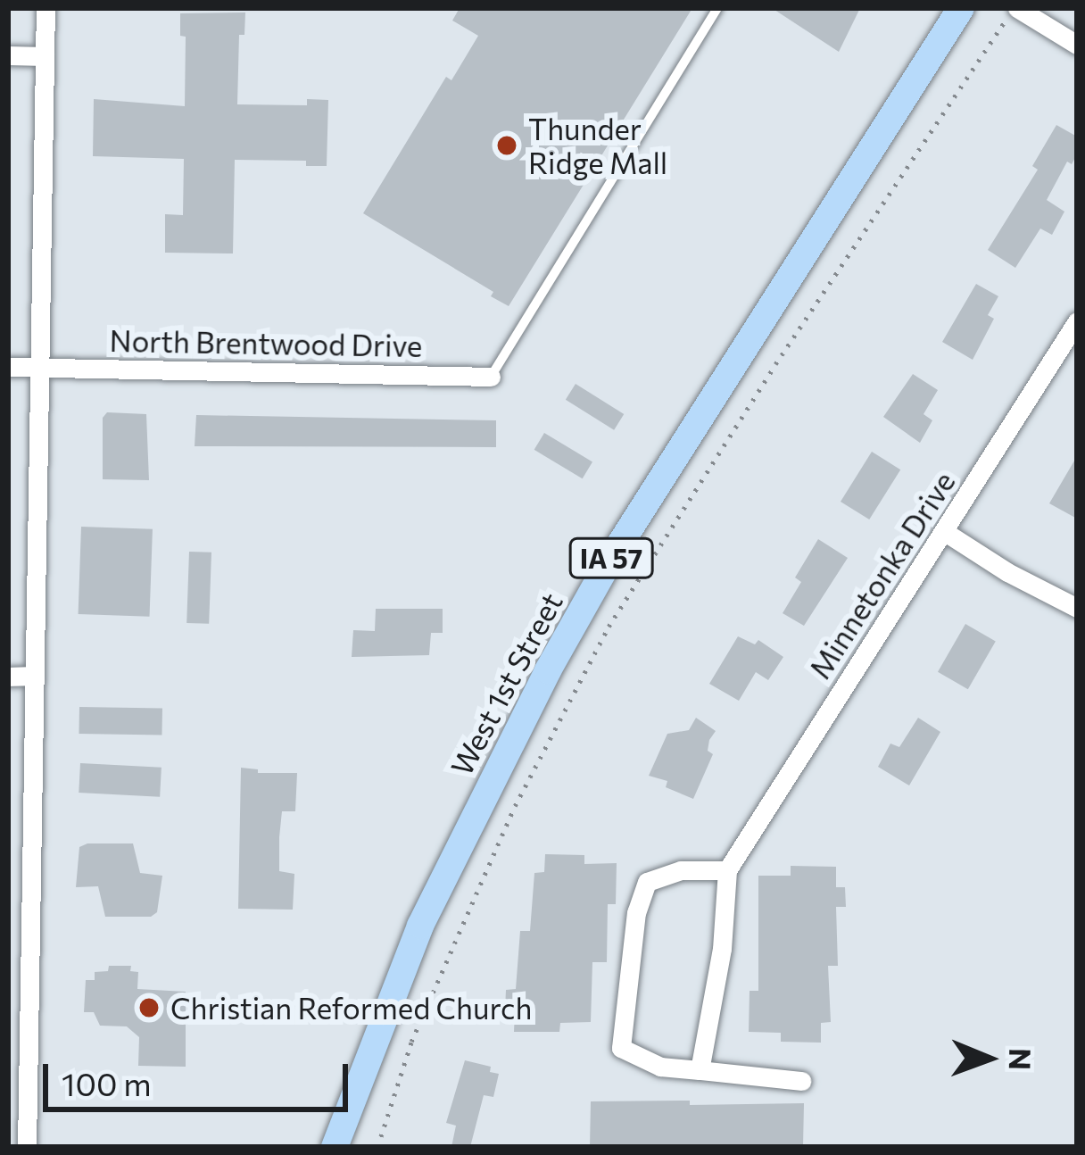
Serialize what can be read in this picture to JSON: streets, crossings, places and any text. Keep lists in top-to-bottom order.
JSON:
{
  "streets": {
    "main road": ["IA 57", "West 1st Street"],
    "street": ["North Brentwood Drive", "Minnetonka Drive"]
  },
  "places": ["Thunder Ridge Mall", "Christian Reformed Church"],
  "scale_bar": "100 m",
  "north": "right"
}
